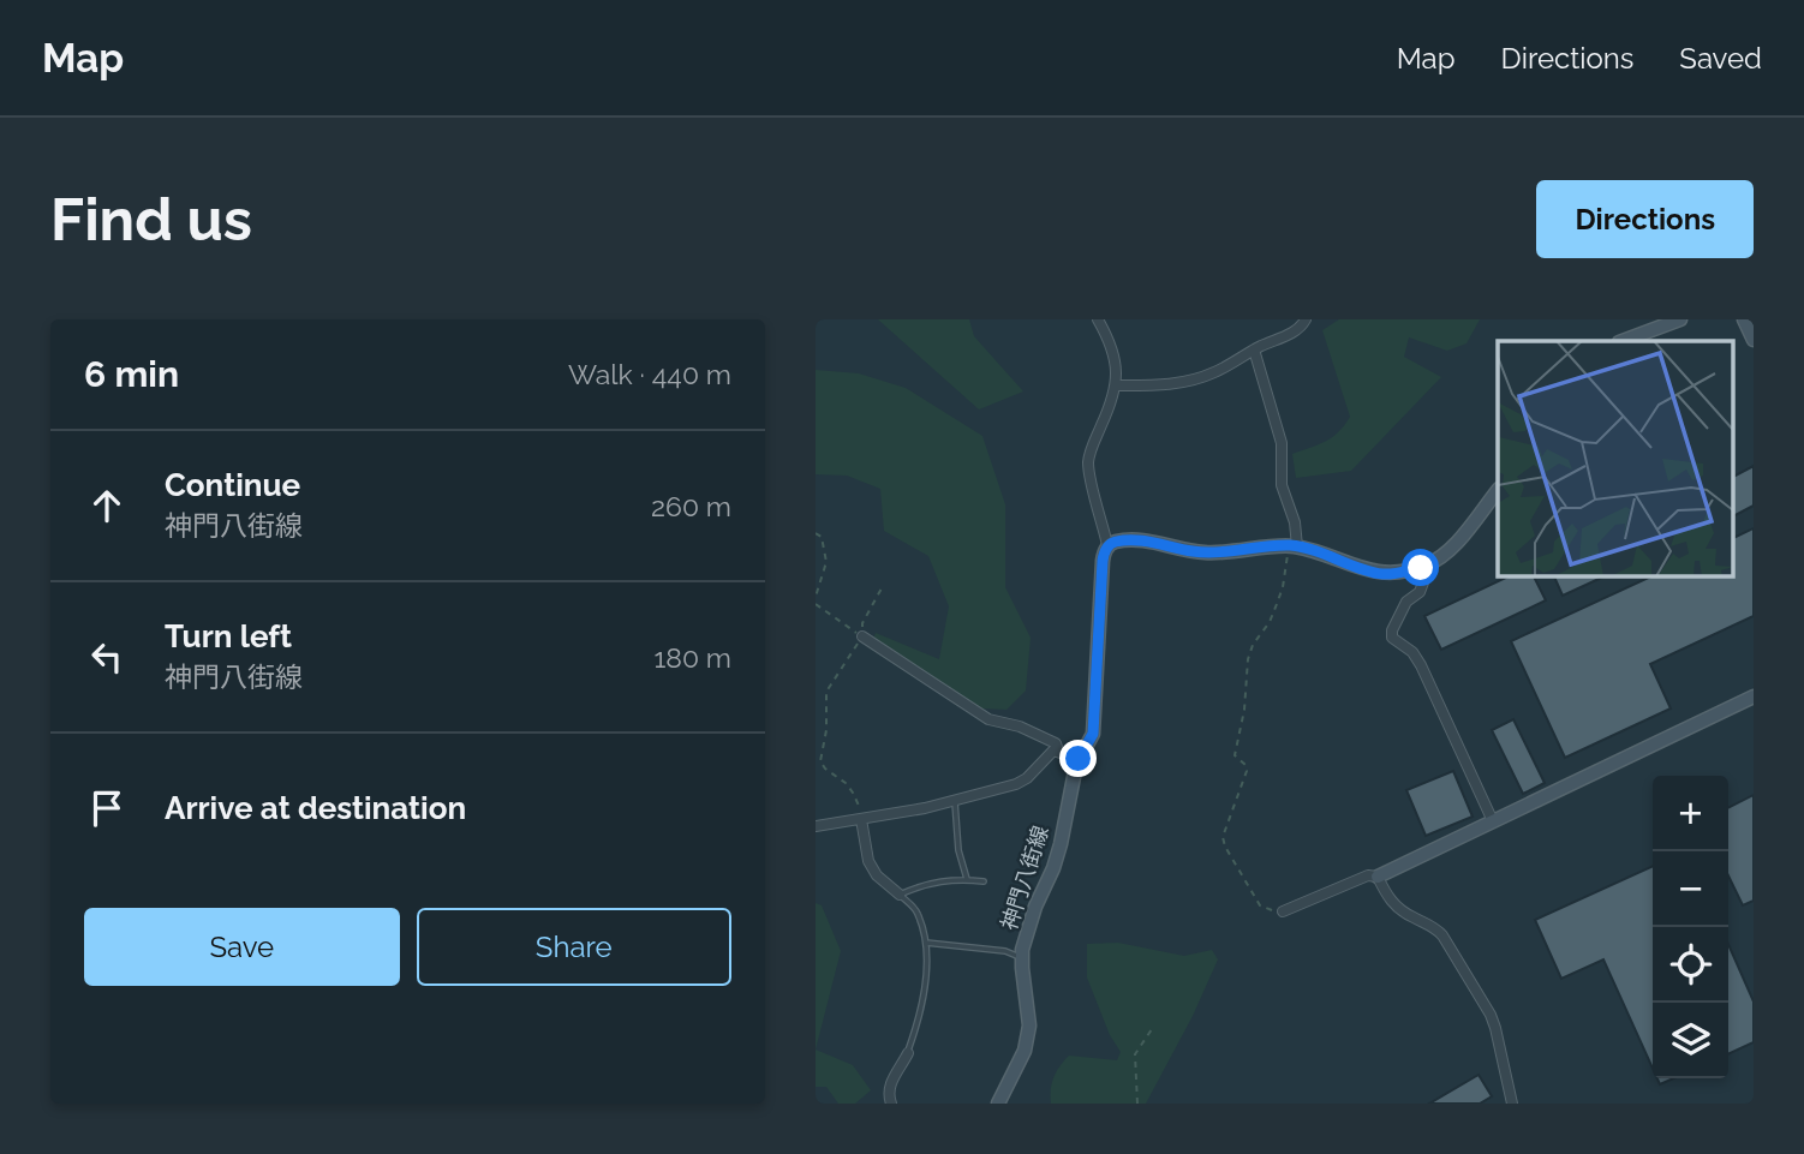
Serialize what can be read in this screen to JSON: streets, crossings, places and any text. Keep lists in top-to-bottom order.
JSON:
{
  "streets": {
    "main road": ["神門八街線"]
  },
  "page": {
    "header": "Map",
    "nav": ["Map", "Directions", "Saved"],
    "buttons": [
      "Directions",
      ["Save", "Share"]
    ],
    "title": "Find us",
    "heading": ["6 min", "Walk · 440 m"],
    "list": [
      ["Continue", "神門八街線", "260 m"],
      ["Turn left", "神門八街線", "180 m"],
      "Arrive at destination"
    ],
    "map_buttons": ["+", "−"]
  }
}
